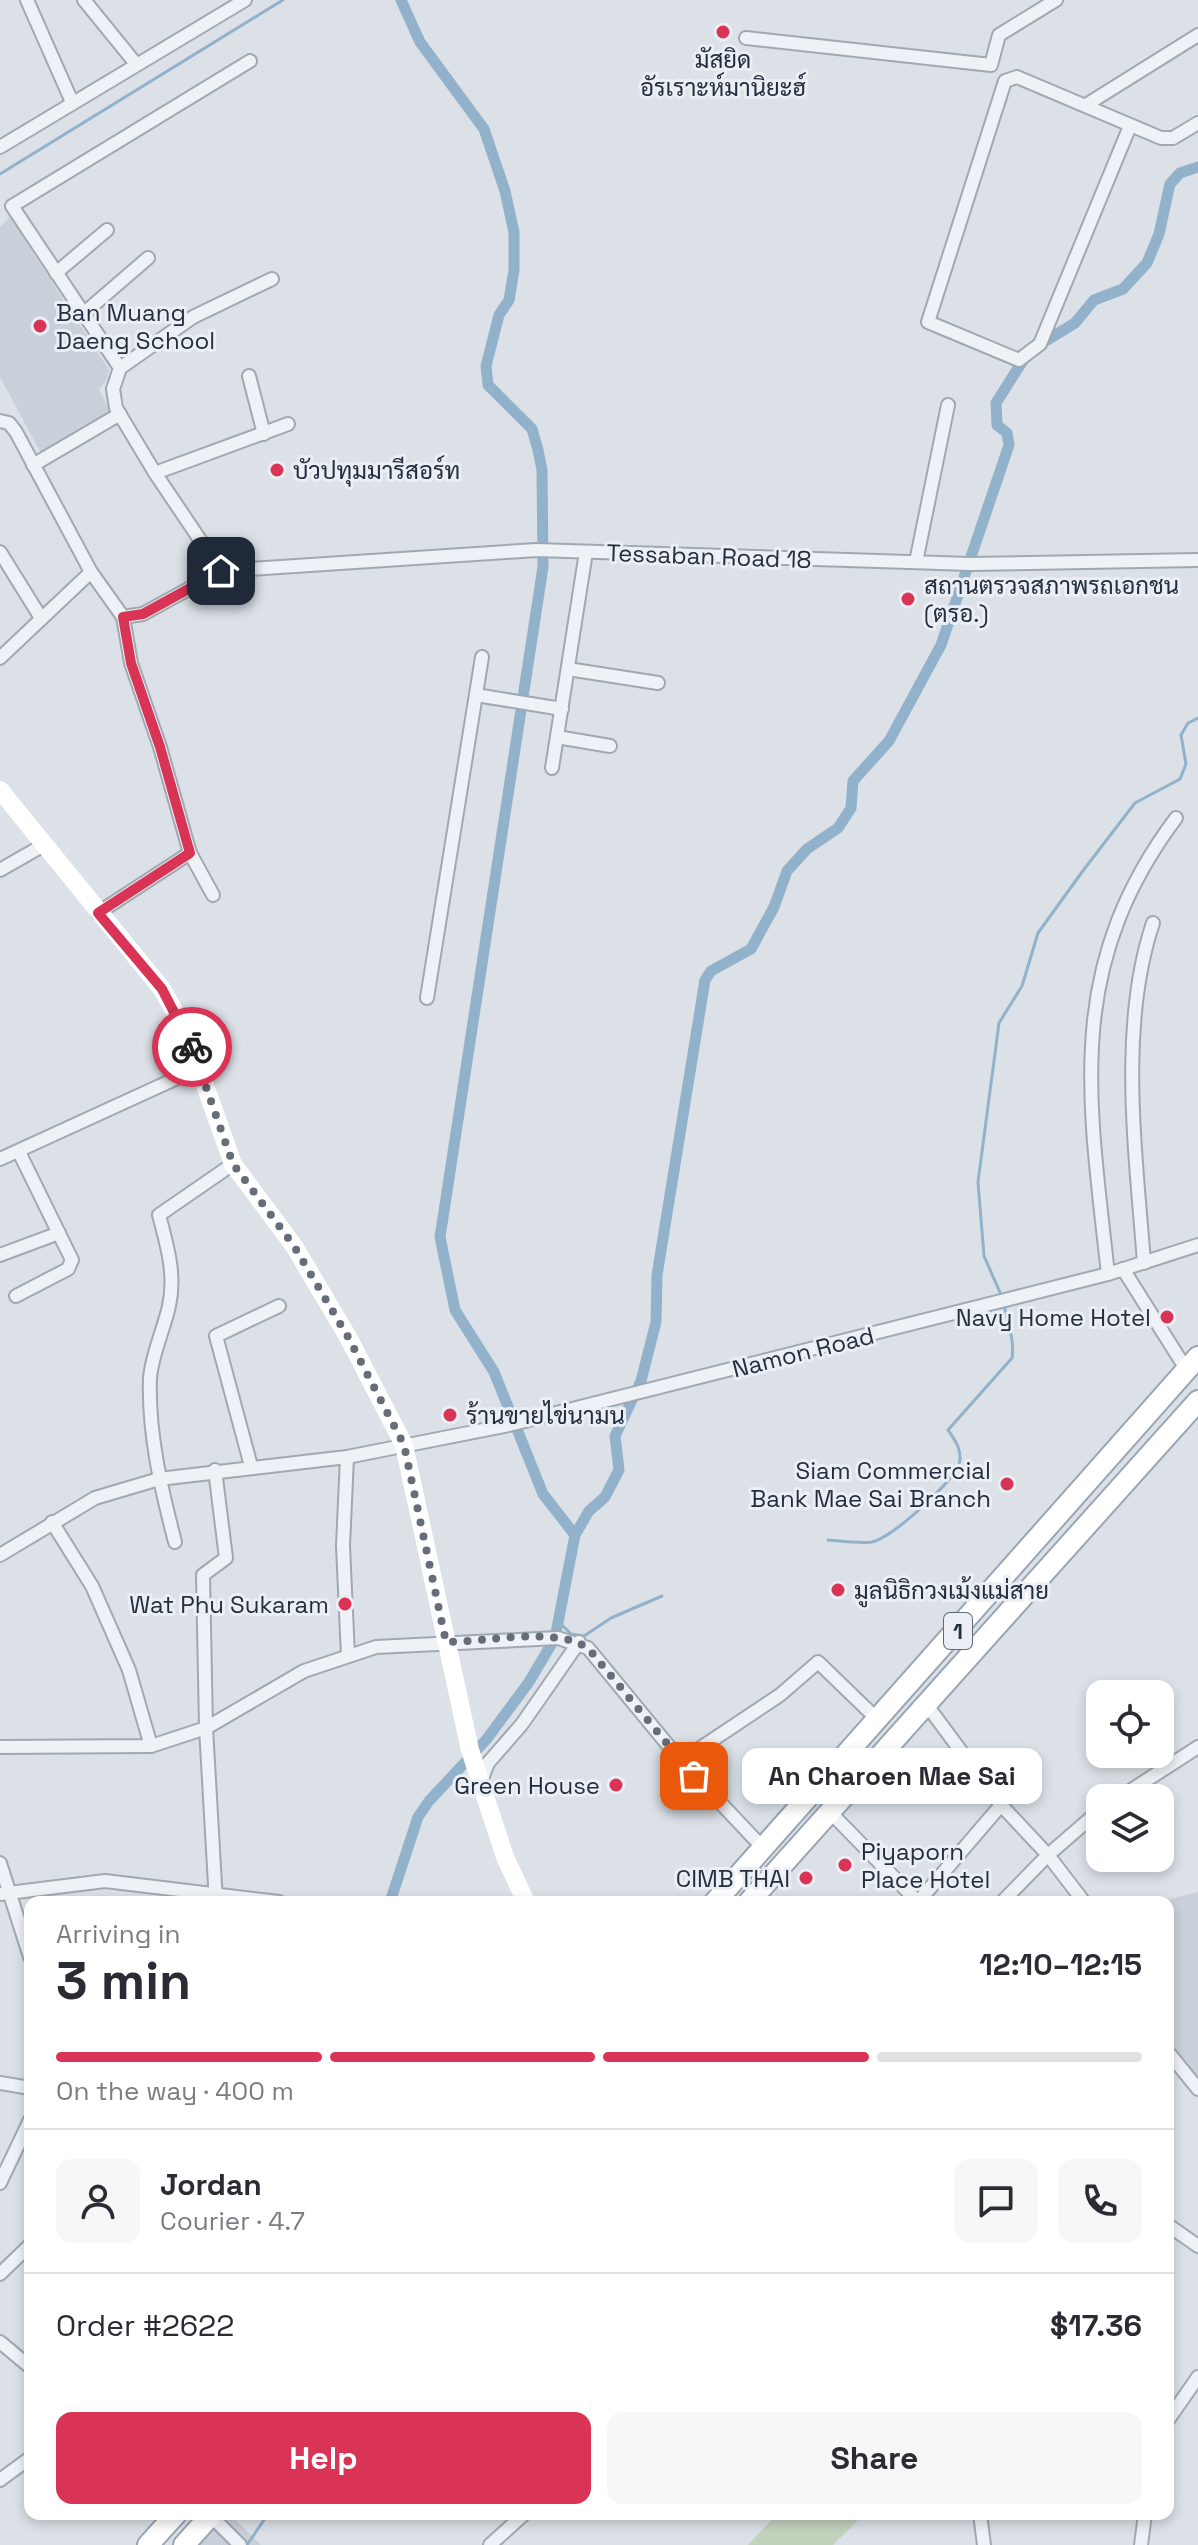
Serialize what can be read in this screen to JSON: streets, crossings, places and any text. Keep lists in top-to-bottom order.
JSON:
{
  "streets": {
    "main road": ["1"],
    "street": ["Tessaban Road 18", "Namon Road"]
  },
  "places": [
    "มัสยิด อัรเราะห์มานิยะฮ์",
    "Ban Muang Daeng School",
    "บัวปทุมมารีสอร์ท",
    "สถานตรวจสภาพรถเอกชน (ตรอ.)",
    "Navy Home Hotel",
    "ร้านขายไข่นามน",
    "Siam Commercial Bank Mae Sai Branch",
    "มูลนิธิกวงเม้งแม่สาย",
    "Wat Phu Sukaram",
    "An Charoen Mae Sai",
    "Green House",
    "Piyaporn Place Hotel",
    "CIMB THAI"
  ],
  "page": {
    "bubble": "An Charoen Mae Sai",
    "heading": ["3 min", "Arriving in", "12:10–12:15"],
    "panel": [
      "Jordan",
      "Courier · 4.7",
      "Order #2622",
      "$17.36"
    ],
    "bar": "On the way · 400 m",
    "buttons": ["Help", "Share"]
  }
}
